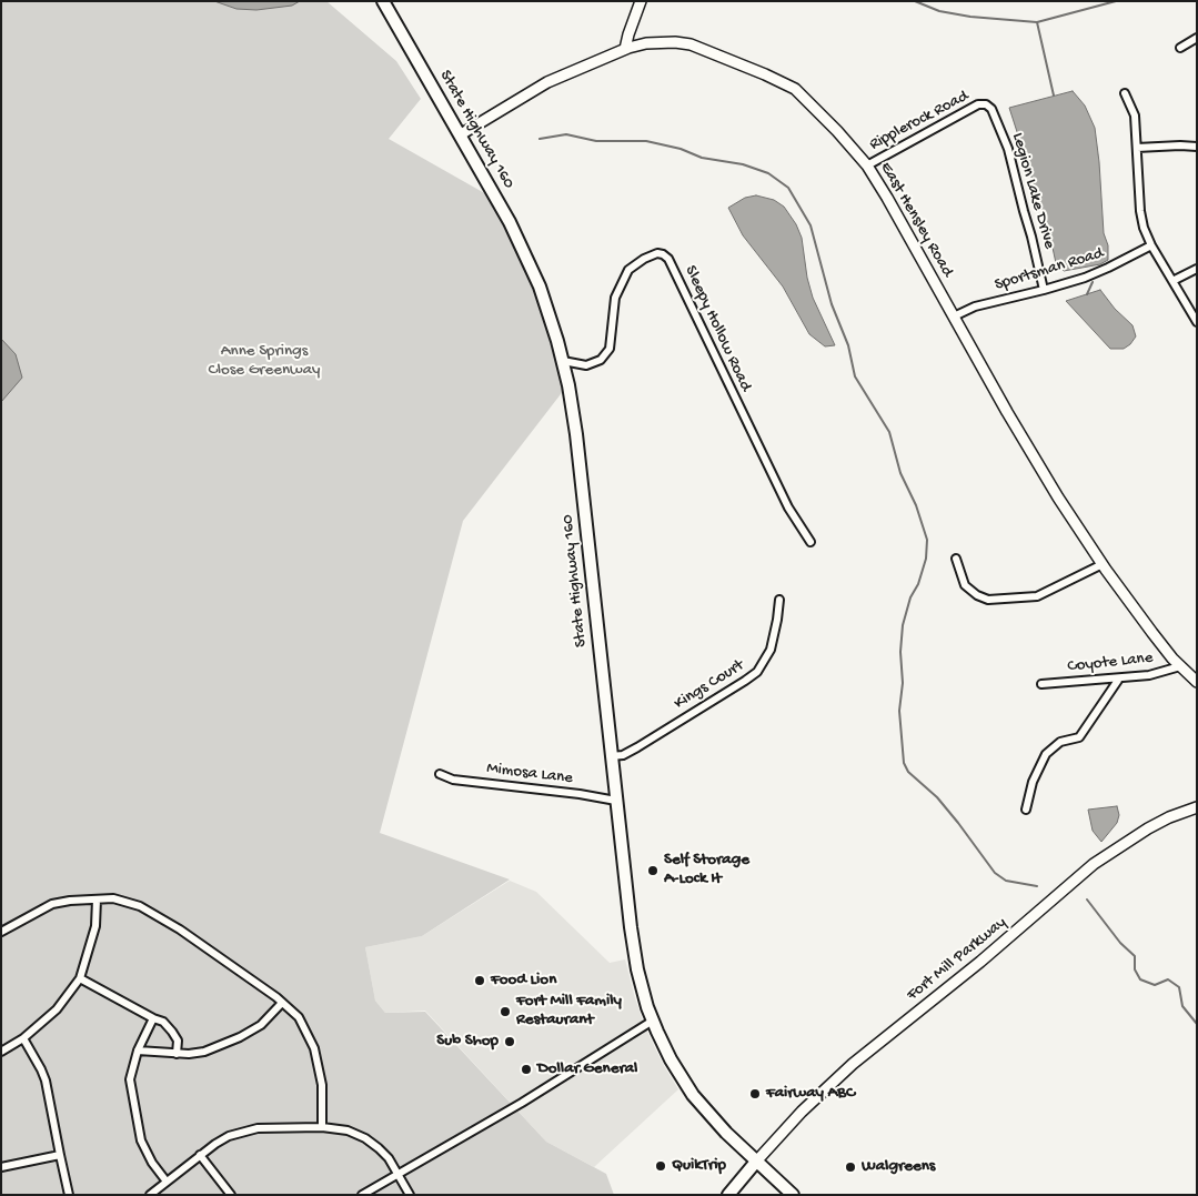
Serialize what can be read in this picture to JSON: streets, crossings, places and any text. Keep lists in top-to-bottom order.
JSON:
{
  "streets": {
    "main road": ["State Highway 160", "East Hensley Road", "Fort Mill Parkway"],
    "street": [
      "Ripplerock Road",
      "Legion Lake Drive",
      "Sportsman Road",
      "Sleepy Hollow Road",
      "Coyote Lane",
      "Kings Court",
      "Mimosa Lane"
    ]
  },
  "crossings": [
    ["Ripplerock Road", "Legion Lake Drive"],
    ["Ripplerock Road", "East Hensley Road"],
    ["State Highway 160", "East Hensley Road"],
    ["State Highway 160", "Sleepy Hollow Road"],
    ["State Highway 160", "Kings Court"],
    ["State Highway 160", "Mimosa Lane"],
    ["State Highway 160", "Fort Mill Parkway"],
    ["Legion Lake Drive", "Sportsman Road"],
    ["East Hensley Road", "Sportsman Road"],
    ["East Hensley Road", "Coyote Lane"]
  ],
  "parks": ["Anne Springs Close Greenway"],
  "places": [
    "Self Storage A-Lock It",
    "Food Lion",
    "Fort Mill Family Restaurant",
    "Sub Shop",
    "Dollar General",
    "Fairway ABC",
    "QuikTrip",
    "Walgreens"
  ]
}
